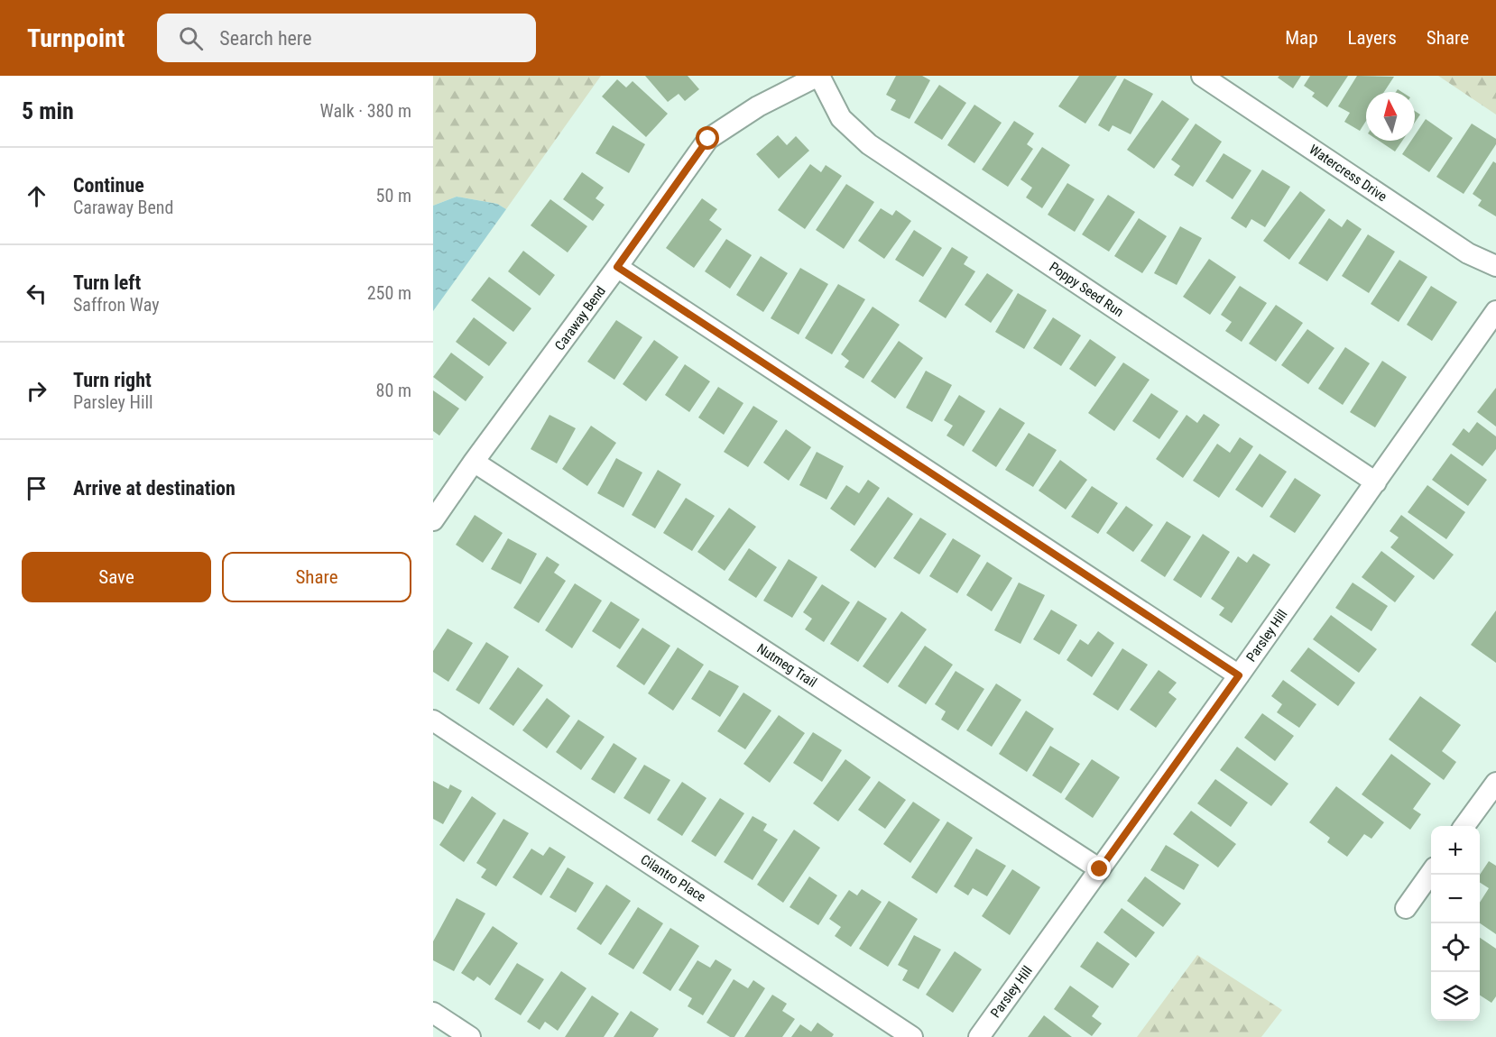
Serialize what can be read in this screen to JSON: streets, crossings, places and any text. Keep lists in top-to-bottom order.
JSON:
{
  "streets": {
    "street": [
      "Watercress Drive",
      "Poppy Seed Run",
      "Caraway Bend",
      "Parsley Hill",
      "Nutmeg Trail",
      "Cilantro Place"
    ]
  },
  "crossings": [
    ["Poppy Seed Run", "Caraway Bend"],
    ["Poppy Seed Run", "Parsley Hill"],
    ["Caraway Bend", "Nutmeg Trail"],
    ["Parsley Hill", "Nutmeg Trail"]
  ],
  "north": "top",
  "page": {
    "header": "Turnpoint",
    "search": "Search here",
    "nav": ["Map", "Layers", "Share"],
    "heading": ["5 min", "Walk · 380 m"],
    "list": [
      ["Continue", "Caraway Bend", "50 m"],
      ["Turn left", "Saffron Way", "250 m"],
      ["Turn right", "Parsley Hill", "80 m"],
      "Arrive at destination"
    ],
    "buttons": ["Save", "Share"],
    "map_buttons": ["+", "−"]
  }
}
